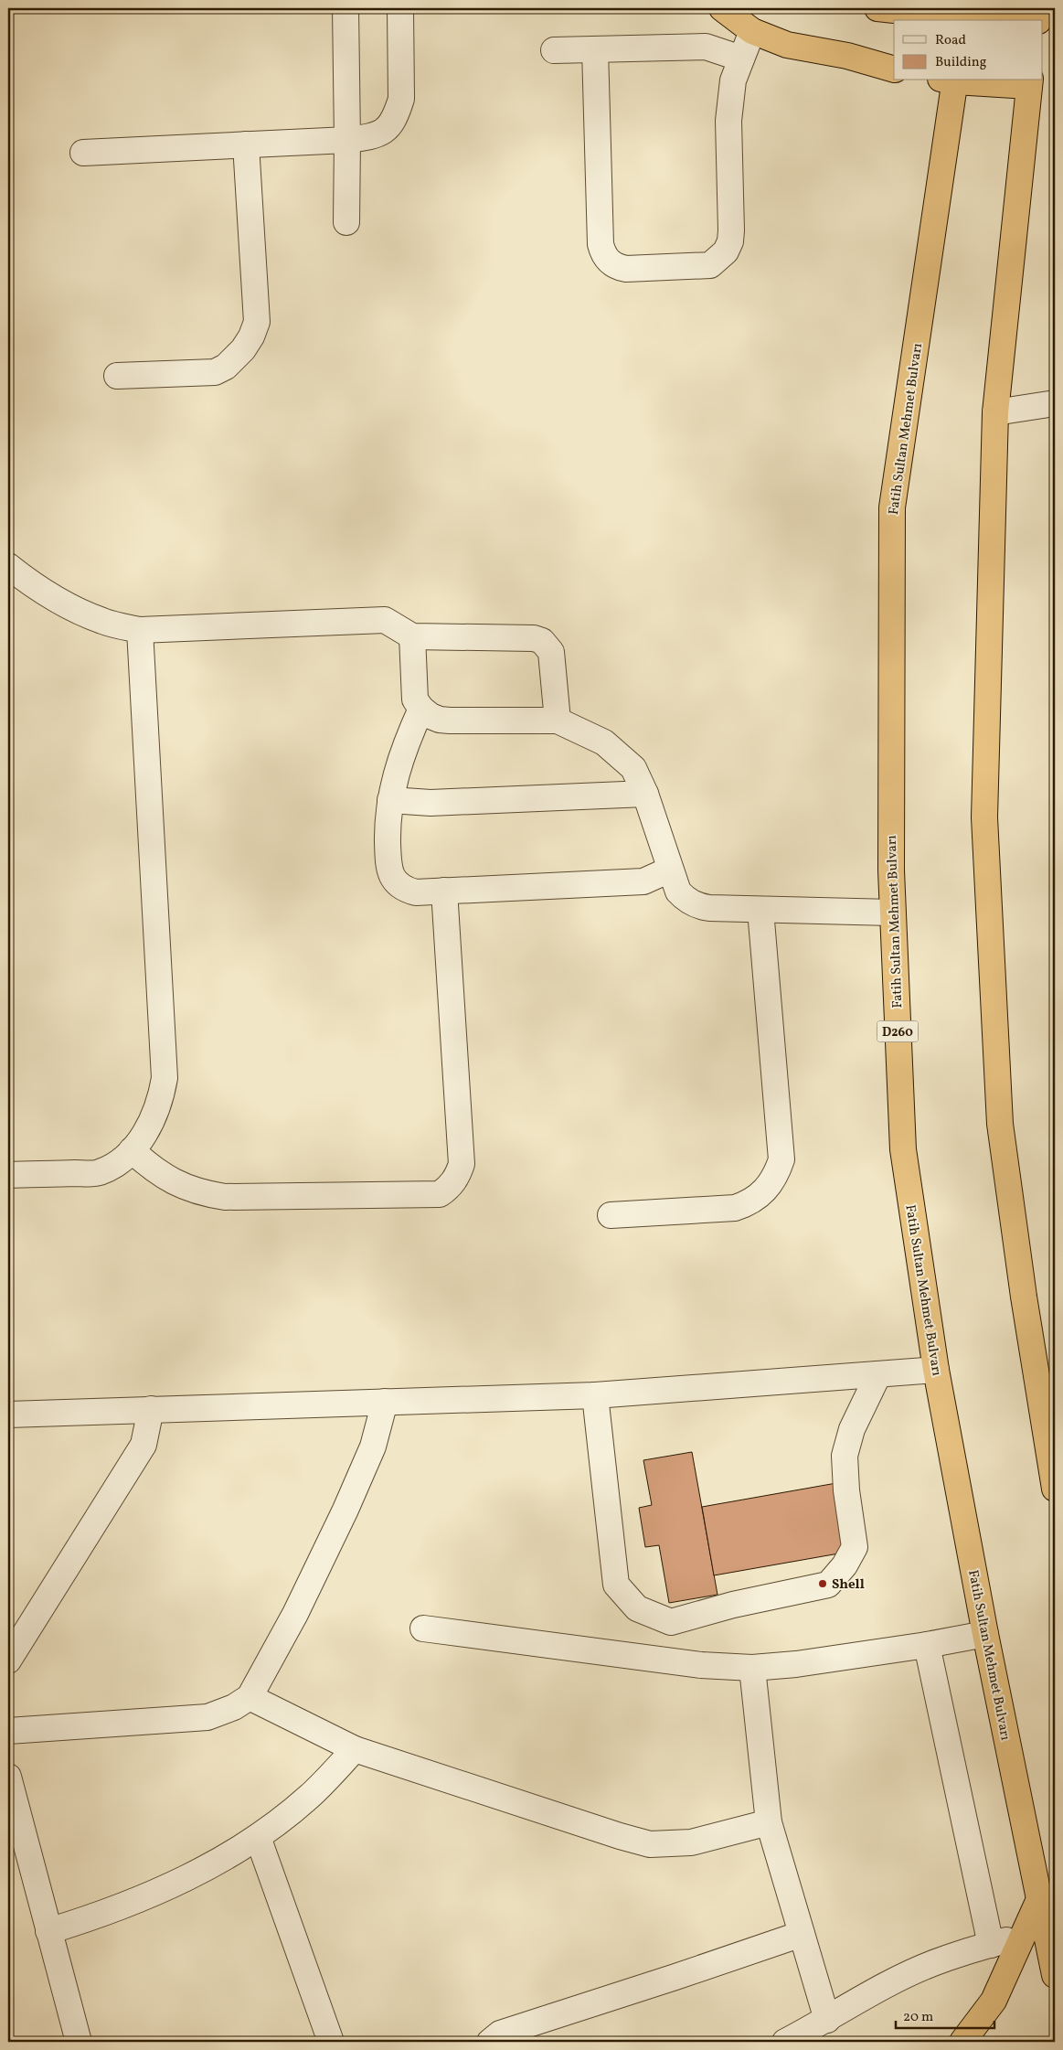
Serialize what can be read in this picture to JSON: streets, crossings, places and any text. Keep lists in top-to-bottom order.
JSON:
{
  "streets": {
    "highway": ["Fatih Sultan Mehmet Bulvarı", "D260"]
  },
  "places": ["Shell"],
  "legend": ["Road", "Building"],
  "scale_bar": "20 m"
}
